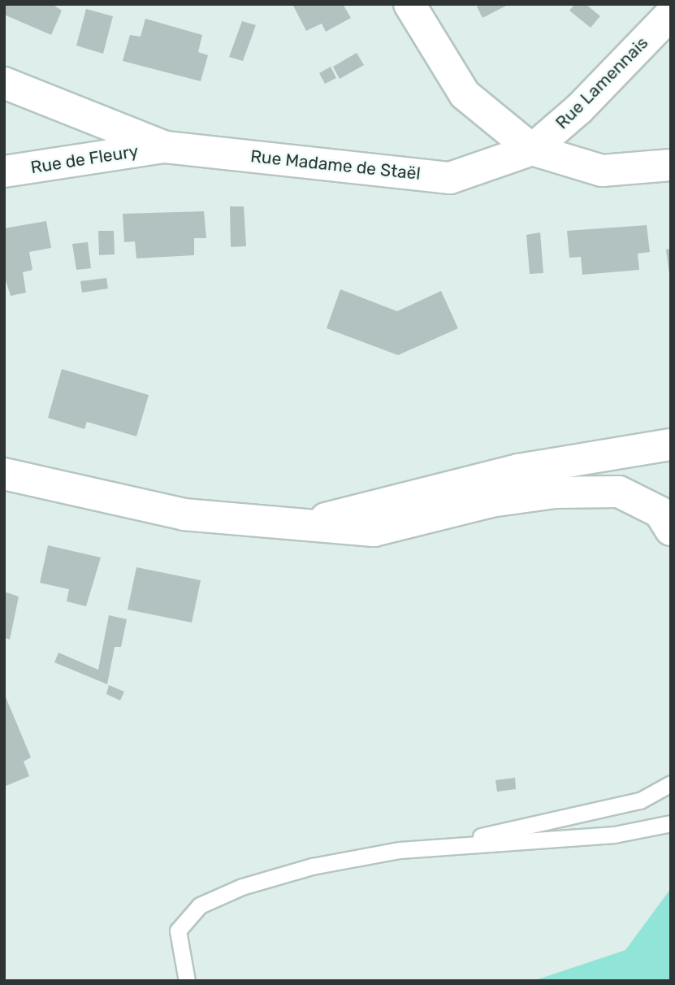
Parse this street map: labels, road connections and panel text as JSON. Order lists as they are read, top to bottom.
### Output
{
  "streets": {
    "street": ["Rue Lamennais", "Rue de Fleury", "Rue Madame de Staël"]
  },
  "crossings": [
    ["Rue Lamennais", "Rue Madame de Staël"],
    ["Rue de Fleury", "Rue Madame de Staël"]
  ]
}
